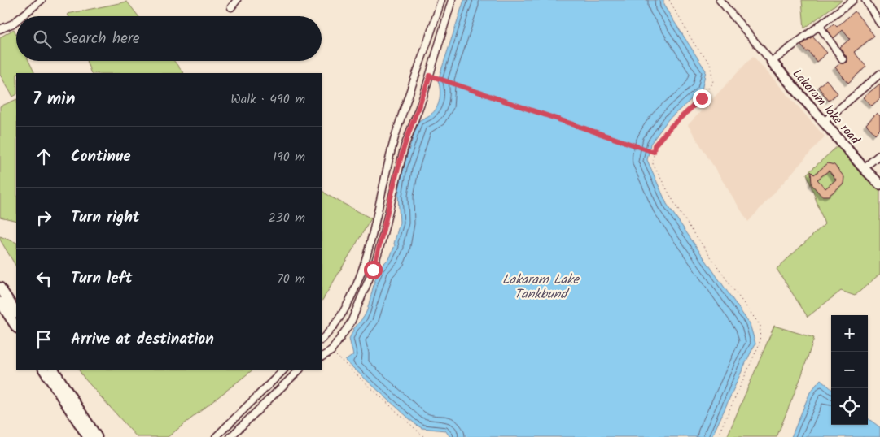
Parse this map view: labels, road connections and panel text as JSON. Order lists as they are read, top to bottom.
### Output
{
  "streets": {
    "street": ["Lakaram lake road"]
  },
  "water": ["Lakaram Lake Tankbund"],
  "page": {
    "search": "Search here",
    "heading": ["7 min", "Walk · 490 m"],
    "list": [
      ["Continue", "190 m"],
      ["Turn right", "230 m"],
      ["Turn left", "70 m"],
      "Arrive at destination"
    ],
    "map_buttons": ["+", "−"]
  }
}
